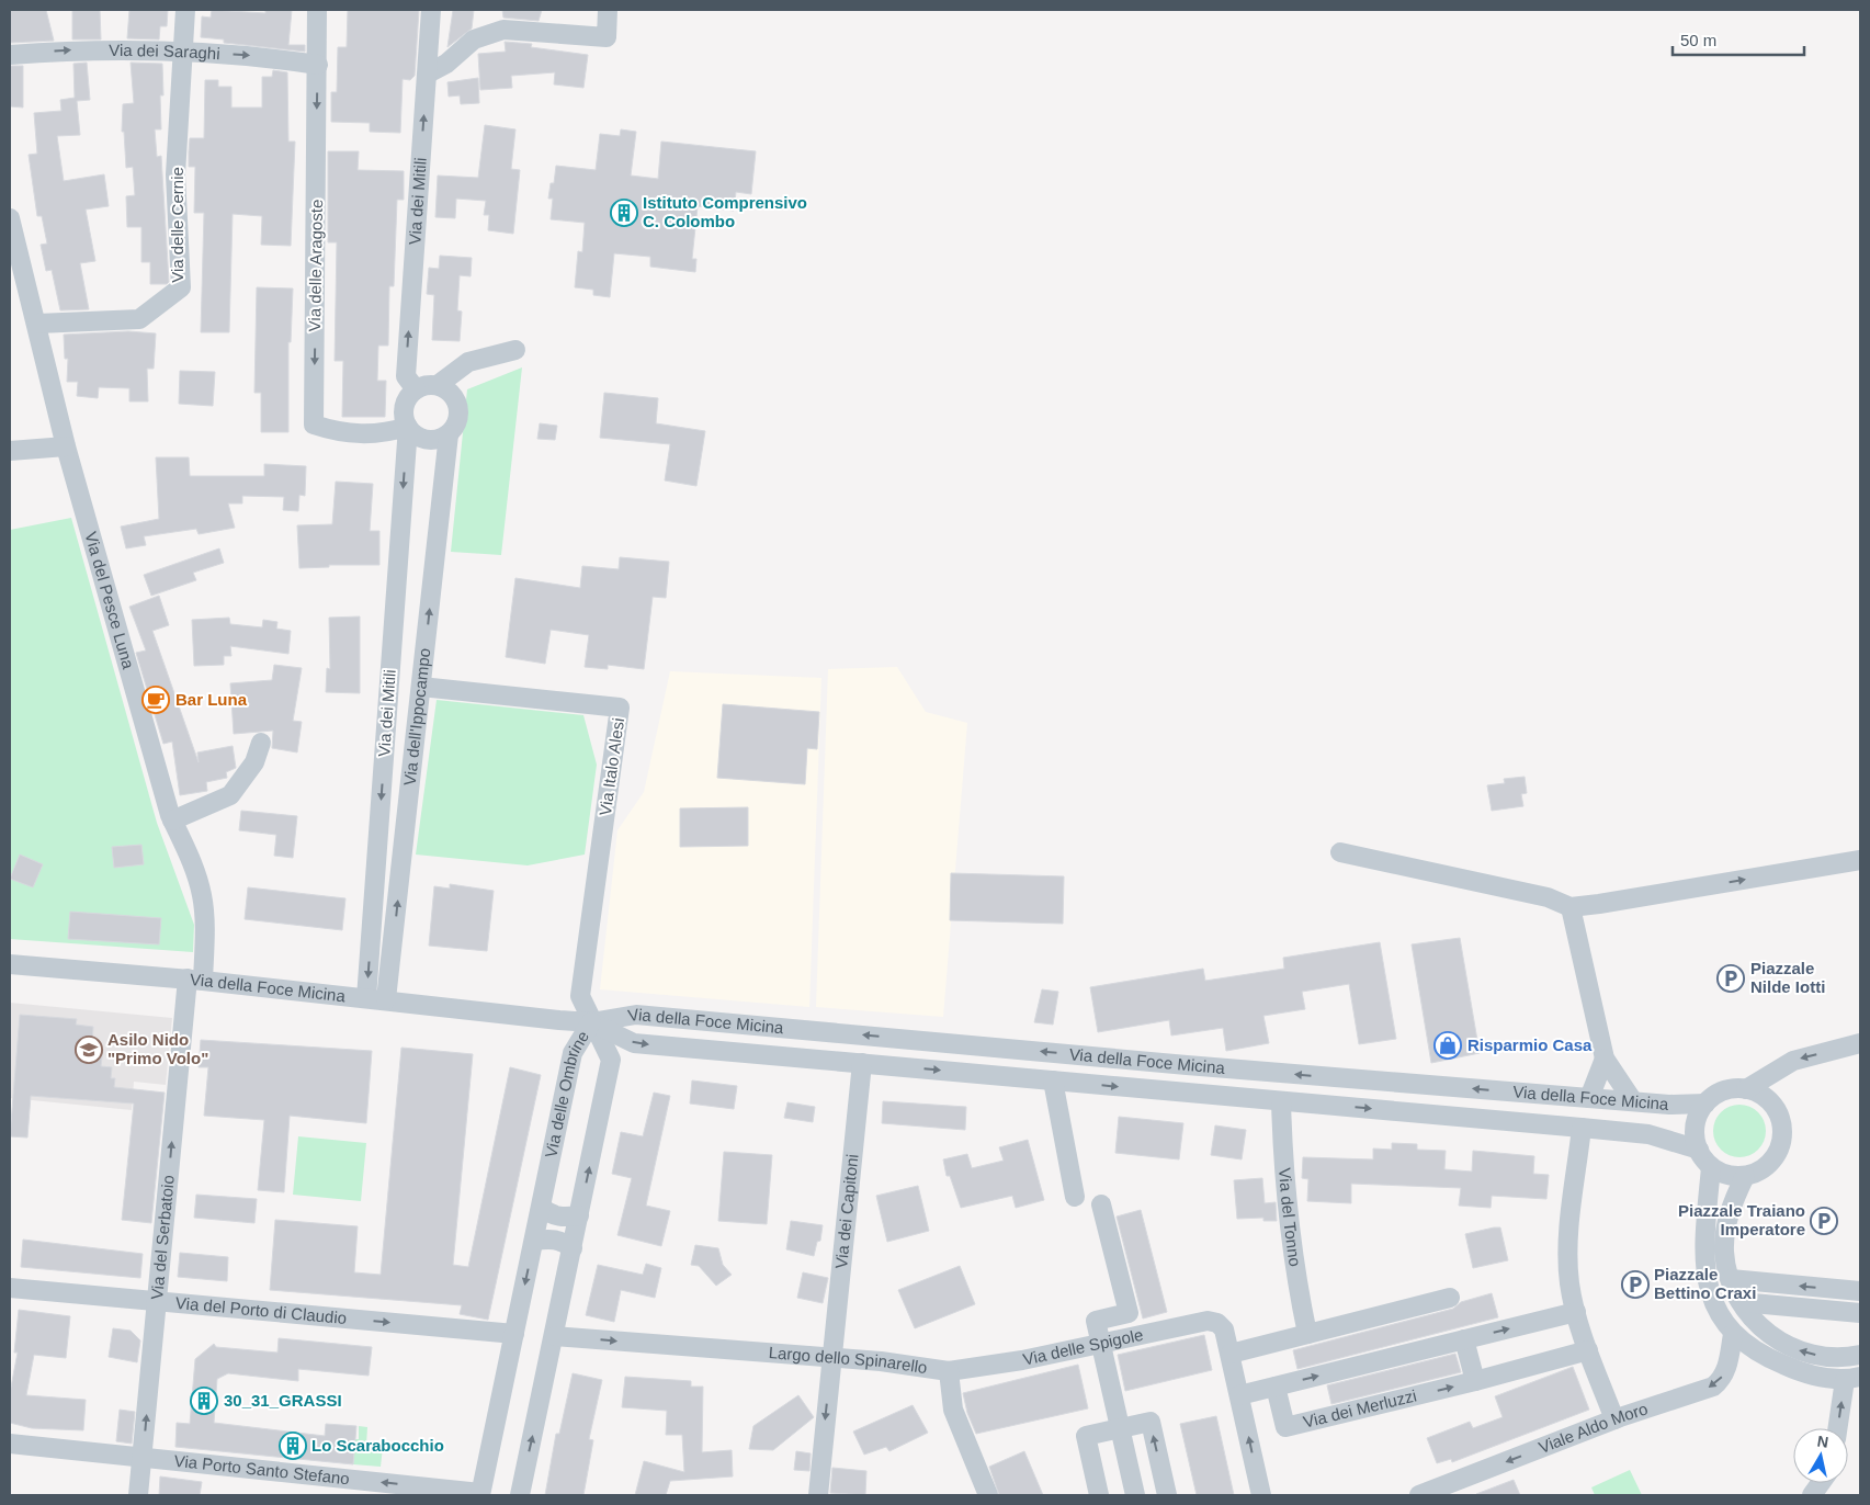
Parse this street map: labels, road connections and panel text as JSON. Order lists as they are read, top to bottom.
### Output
{
  "streets": {
    "street": [
      "Via dei Saraghi",
      "Via dei Mitili",
      "Via delle Cernie",
      "Via delle Aragoste",
      "Via del Pesce Luna",
      "Via dell'Ippocampo",
      "Via Italo Alesi",
      "Via della Foce Micina",
      "Via delle Ombrine",
      "Via dei Capitoni",
      "Via del Tonno",
      "Via del Serbatoio",
      "Via del Porto di Claudio",
      "Via delle Spigole",
      "Largo dello Spinarello",
      "Via dei Merluzzi",
      "Viale Aldo Moro",
      "Via Porto Santo Stefano"
    ]
  },
  "crossings": [
    ["Via dei Saraghi", "Via delle Cernie"],
    ["Via dei Saraghi", "Via delle Aragoste"],
    ["Via dei Mitili", "Via delle Aragoste"],
    ["Via dei Mitili", "Via dell'Ippocampo"],
    ["Via dei Mitili", "Via della Foce Micina"],
    ["Via delle Cernie", "Via del Pesce Luna"],
    ["Via delle Aragoste", "Via dell'Ippocampo"],
    ["Via del Pesce Luna", "Via della Foce Micina"],
    ["Via del Pesce Luna", "Via del Serbatoio"],
    ["Via dell'Ippocampo", "Via Italo Alesi"],
    ["Via dell'Ippocampo", "Via della Foce Micina"],
    ["Via Italo Alesi", "Via della Foce Micina"],
    ["Via Italo Alesi", "Via delle Ombrine"],
    ["Via della Foce Micina", "Via delle Ombrine"],
    ["Via della Foce Micina", "Via dei Capitoni"],
    ["Via della Foce Micina", "Via del Tonno"],
    ["Via della Foce Micina", "Via del Serbatoio"],
    ["Via delle Ombrine", "Via del Porto di Claudio"],
    ["Via delle Ombrine", "Largo dello Spinarello"],
    ["Via delle Ombrine", "Via Porto Santo Stefano"],
    ["Via dei Capitoni", "Largo dello Spinarello"],
    ["Via del Serbatoio", "Via del Porto di Claudio"],
    ["Via del Serbatoio", "Via Porto Santo Stefano"],
    ["Via delle Spigole", "Largo dello Spinarello"]
  ],
  "one_way": [
    "Via dei Saraghi",
    "Via delle Aragoste",
    "Via dell'Ippocampo",
    "Via del Serbatoio",
    "Via del Porto di Claudio",
    "Largo dello Spinarello",
    "Via Porto Santo Stefano"
  ],
  "places": {
    "building": ["Istituto Comprensivo C. Colombo", "30_31_GRASSI", "Lo Scarabocchio"],
    "cafe": ["Bar Luna"],
    "parking": ["Piazzale Nilde Iotti", "Piazzale Traiano Imperatore", "Piazzale Bettino Craxi"],
    "shop": ["Risparmio Casa"],
    "school or university": ["Asilo Nido \"Primo Volo\""]
  },
  "scale_bar": "50 m",
  "north": "top"
}
